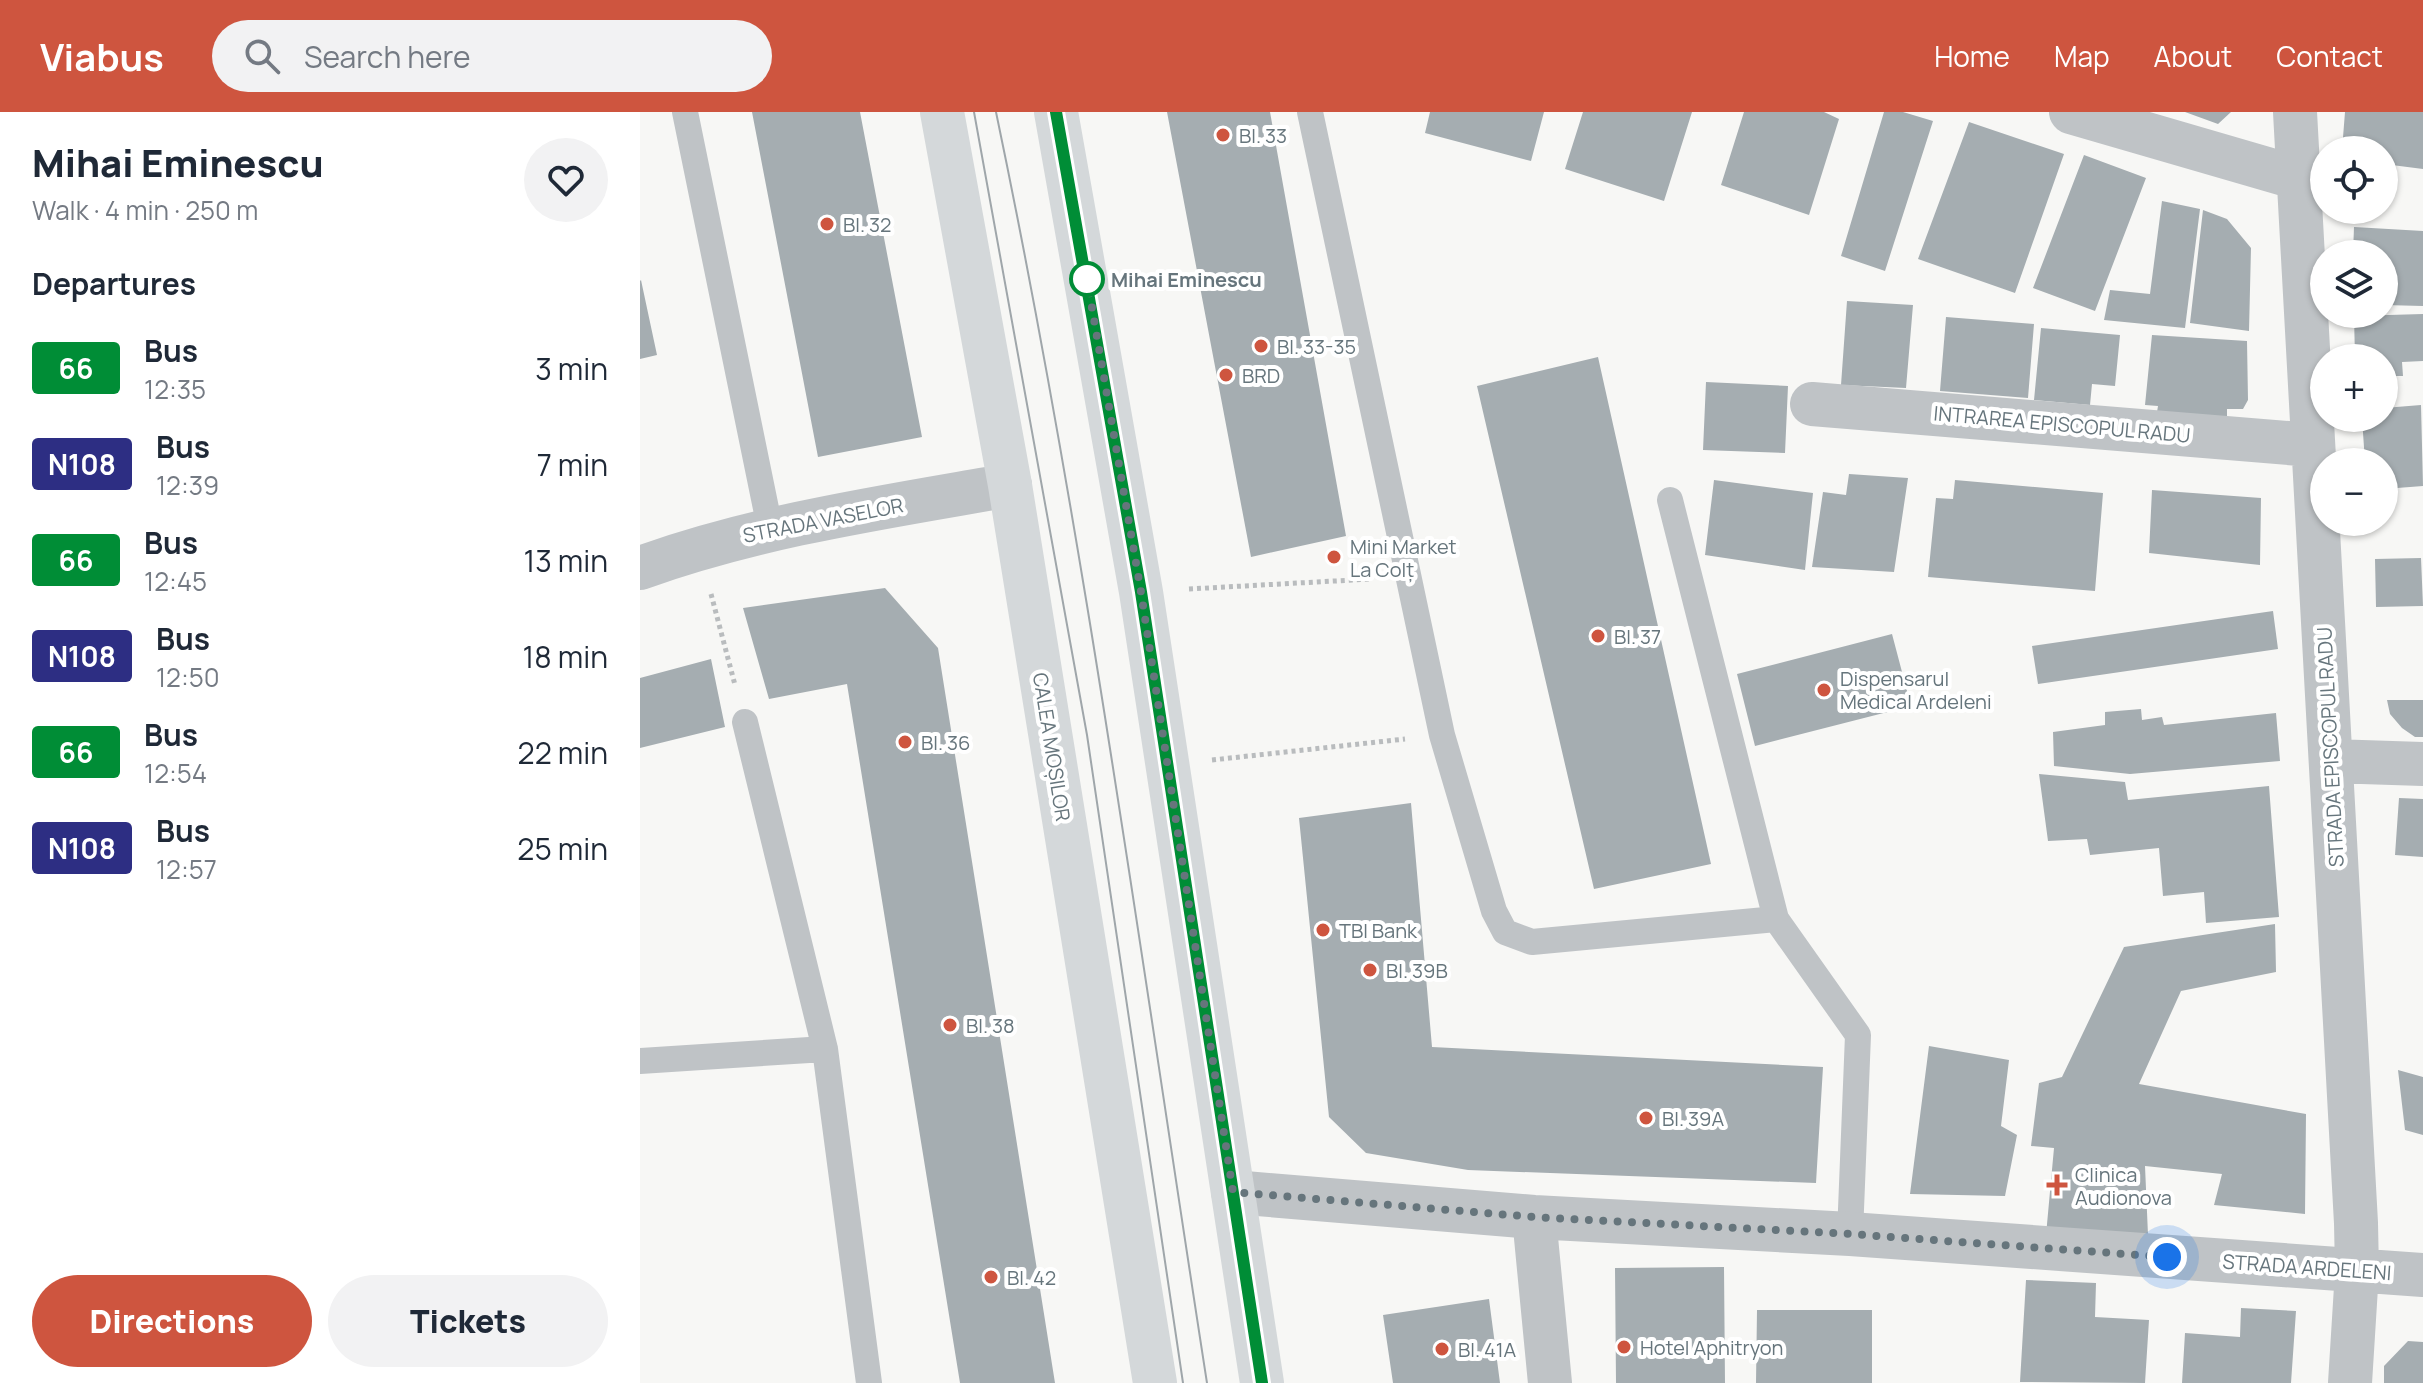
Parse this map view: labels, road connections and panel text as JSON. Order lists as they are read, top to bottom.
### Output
{
  "streets": {
    "main road": ["CALEA MOȘILOR"],
    "street": [
      "INTRAREA EPISCOPUL RADU",
      "STRADA VASELOR",
      "STRADA EPISCOPUL RADU",
      "STRADA ARDELENI"
    ]
  },
  "crossings": [
    ["INTRAREA EPISCOPUL RADU", "STRADA EPISCOPUL RADU"],
    ["STRADA VASELOR", "CALEA MOȘILOR"],
    ["STRADA EPISCOPUL RADU", "STRADA ARDELENI"]
  ],
  "places": {
    "other": [
      "Bl. 33",
      "Bl. 32",
      "Mihai Eminescu",
      "Bl. 33-35",
      "BRD",
      "Mini Market La Colț",
      "Bl. 37",
      "Dispensarul Medical Ardeleni",
      "Bl. 36",
      "TBI Bank",
      "Bl. 39B",
      "Bl. 38",
      "Bl. 39A",
      "Bl. 42",
      "Hotel Aphitryon",
      "Bl. 41A"
    ],
    "health": ["Clinica Audionova"]
  },
  "lines": ["bus line 66"],
  "page": {
    "header": "Viabus",
    "search": "Search here",
    "nav": [
      "Home",
      "Map",
      "About",
      "Contact"
    ],
    "heading": [
      ["Mihai Eminescu", "Walk · 4 min · 250 m"],
      "Departures"
    ],
    "map_buttons": ["+", "−"],
    "list": [
      {
        "mark": "66",
        "name": "Bus",
        "note": "12:35",
        "value": "3 min"
      },
      {
        "mark": "N108",
        "name": "Bus",
        "note": "12:39",
        "value": "7 min"
      },
      {
        "mark": "66",
        "name": "Bus",
        "note": "12:45",
        "value": "13 min"
      },
      {
        "mark": "N108",
        "name": "Bus",
        "note": "12:50",
        "value": "18 min"
      },
      {
        "mark": "66",
        "name": "Bus",
        "note": "12:54",
        "value": "22 min"
      },
      {
        "mark": "N108",
        "name": "Bus",
        "note": "12:57",
        "value": "25 min"
      }
    ],
    "buttons": ["Directions", "Tickets"]
  }
}
